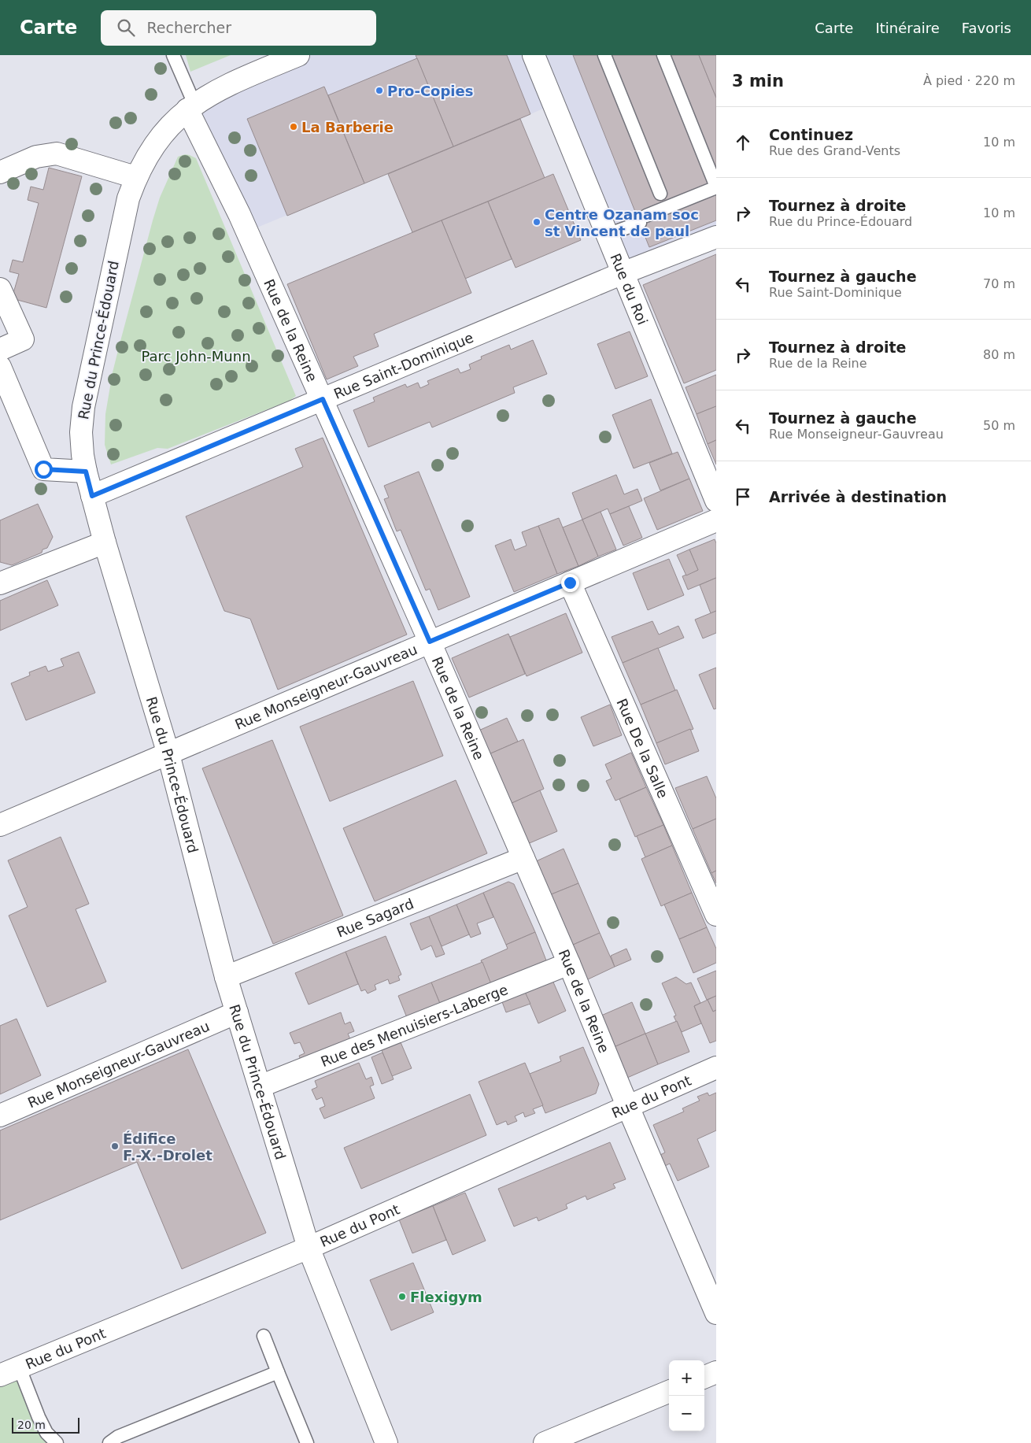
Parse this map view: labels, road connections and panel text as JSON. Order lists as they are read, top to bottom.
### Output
{
  "streets": {
    "street": [
      "Rue du Roi",
      "Rue de la Reine",
      "Rue du Prince-Édouard",
      "Rue Saint-Dominique",
      "Rue Monseigneur-Gauvreau",
      "Rue De la Salle",
      "Rue Sagard",
      "Rue des Menuisiers-Laberge",
      "Rue du Pont"
    ]
  },
  "crossings": [
    ["Rue du Roi", "Rue Saint-Dominique"],
    ["Rue de la Reine", "Rue du Prince-Édouard"],
    ["Rue de la Reine", "Rue Saint-Dominique"],
    ["Rue de la Reine", "Rue Monseigneur-Gauvreau"],
    ["Rue de la Reine", "Rue Sagard"],
    ["Rue de la Reine", "Rue des Menuisiers-Laberge"],
    ["Rue de la Reine", "Rue du Pont"],
    ["Rue du Prince-Édouard", "Rue Saint-Dominique"],
    ["Rue du Prince-Édouard", "Rue Monseigneur-Gauvreau"],
    ["Rue du Prince-Édouard", "Rue Sagard"],
    ["Rue du Prince-Édouard", "Rue des Menuisiers-Laberge"],
    ["Rue du Prince-Édouard", "Rue du Pont"],
    ["Rue Monseigneur-Gauvreau", "Rue De la Salle"]
  ],
  "parks": ["Parc John-Munn"],
  "places": [
    "Pro-Copies",
    "La Barberie",
    "Centre Ozanam soc st Vincent de paul",
    "Édifice F.-X.-Drolet",
    "Flexigym"
  ],
  "scale_bar": "20 m",
  "page": {
    "header": "Carte",
    "search": "Rechercher",
    "nav": ["Carte", "Itinéraire", "Favoris"],
    "heading": ["3 min", "À pied · 220 m"],
    "list": [
      ["Continuez", "Rue des Grand-Vents", "10 m"],
      ["Tournez à droite", "Rue du Prince-Édouard", "10 m"],
      ["Tournez à gauche", "Rue Saint-Dominique", "70 m"],
      ["Tournez à droite", "Rue de la Reine", "80 m"],
      ["Tournez à gauche", "Rue Monseigneur-Gauvreau", "50 m"],
      "Arrivée à destination"
    ],
    "map_buttons": ["+", "−"],
    "scale": "20 m"
  }
}
